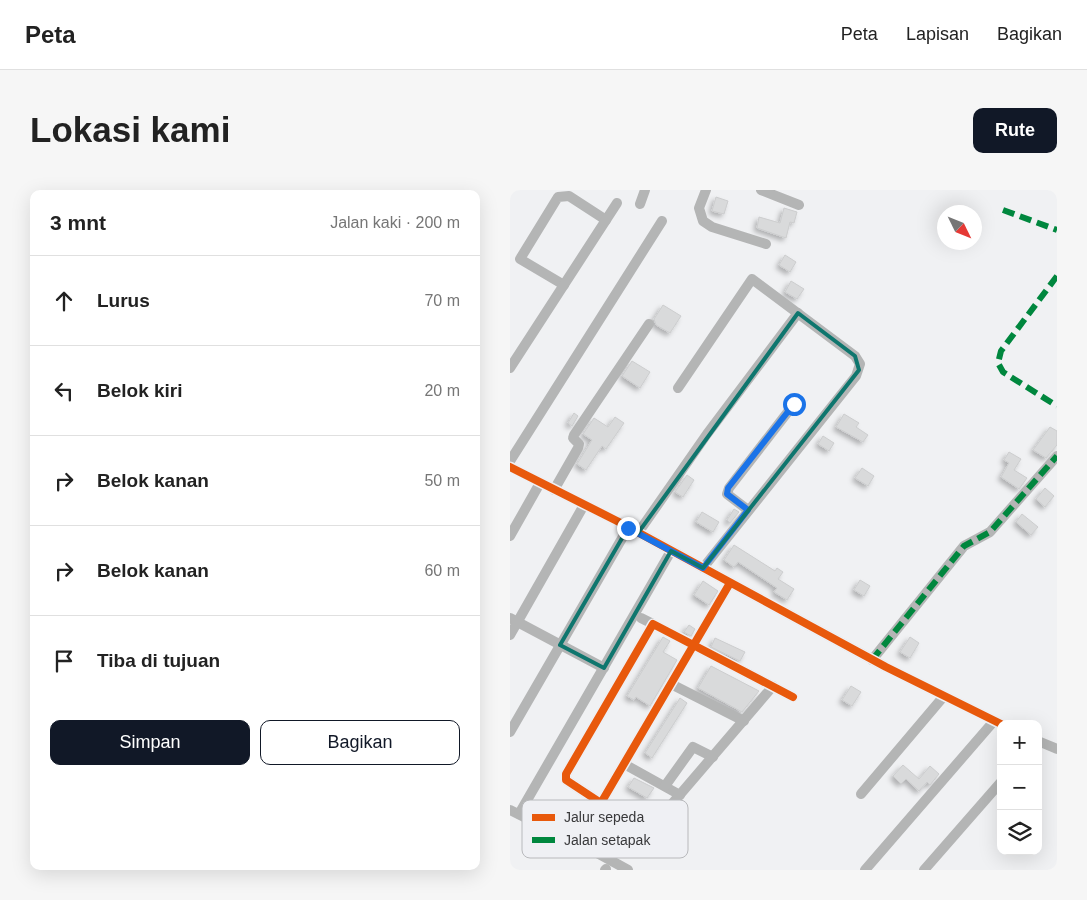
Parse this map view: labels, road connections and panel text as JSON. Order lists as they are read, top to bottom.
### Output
{
  "legend": ["Jalur sepeda", "Jalan setapak"],
  "north": "bottom right",
  "page": {
    "header": "Peta",
    "nav": ["Peta", "Lapisan", "Bagikan"],
    "buttons": [
      "Rute",
      ["Simpan", "Bagikan"]
    ],
    "title": "Lokasi kami",
    "heading": ["3 mnt", "Jalan kaki · 200 m"],
    "list": [
      ["Lurus", "70 m"],
      ["Belok kiri", "20 m"],
      ["Belok kanan", "50 m"],
      ["Belok kanan", "60 m"],
      "Tiba di tujuan"
    ],
    "map_buttons": ["+", "−"]
  }
}
